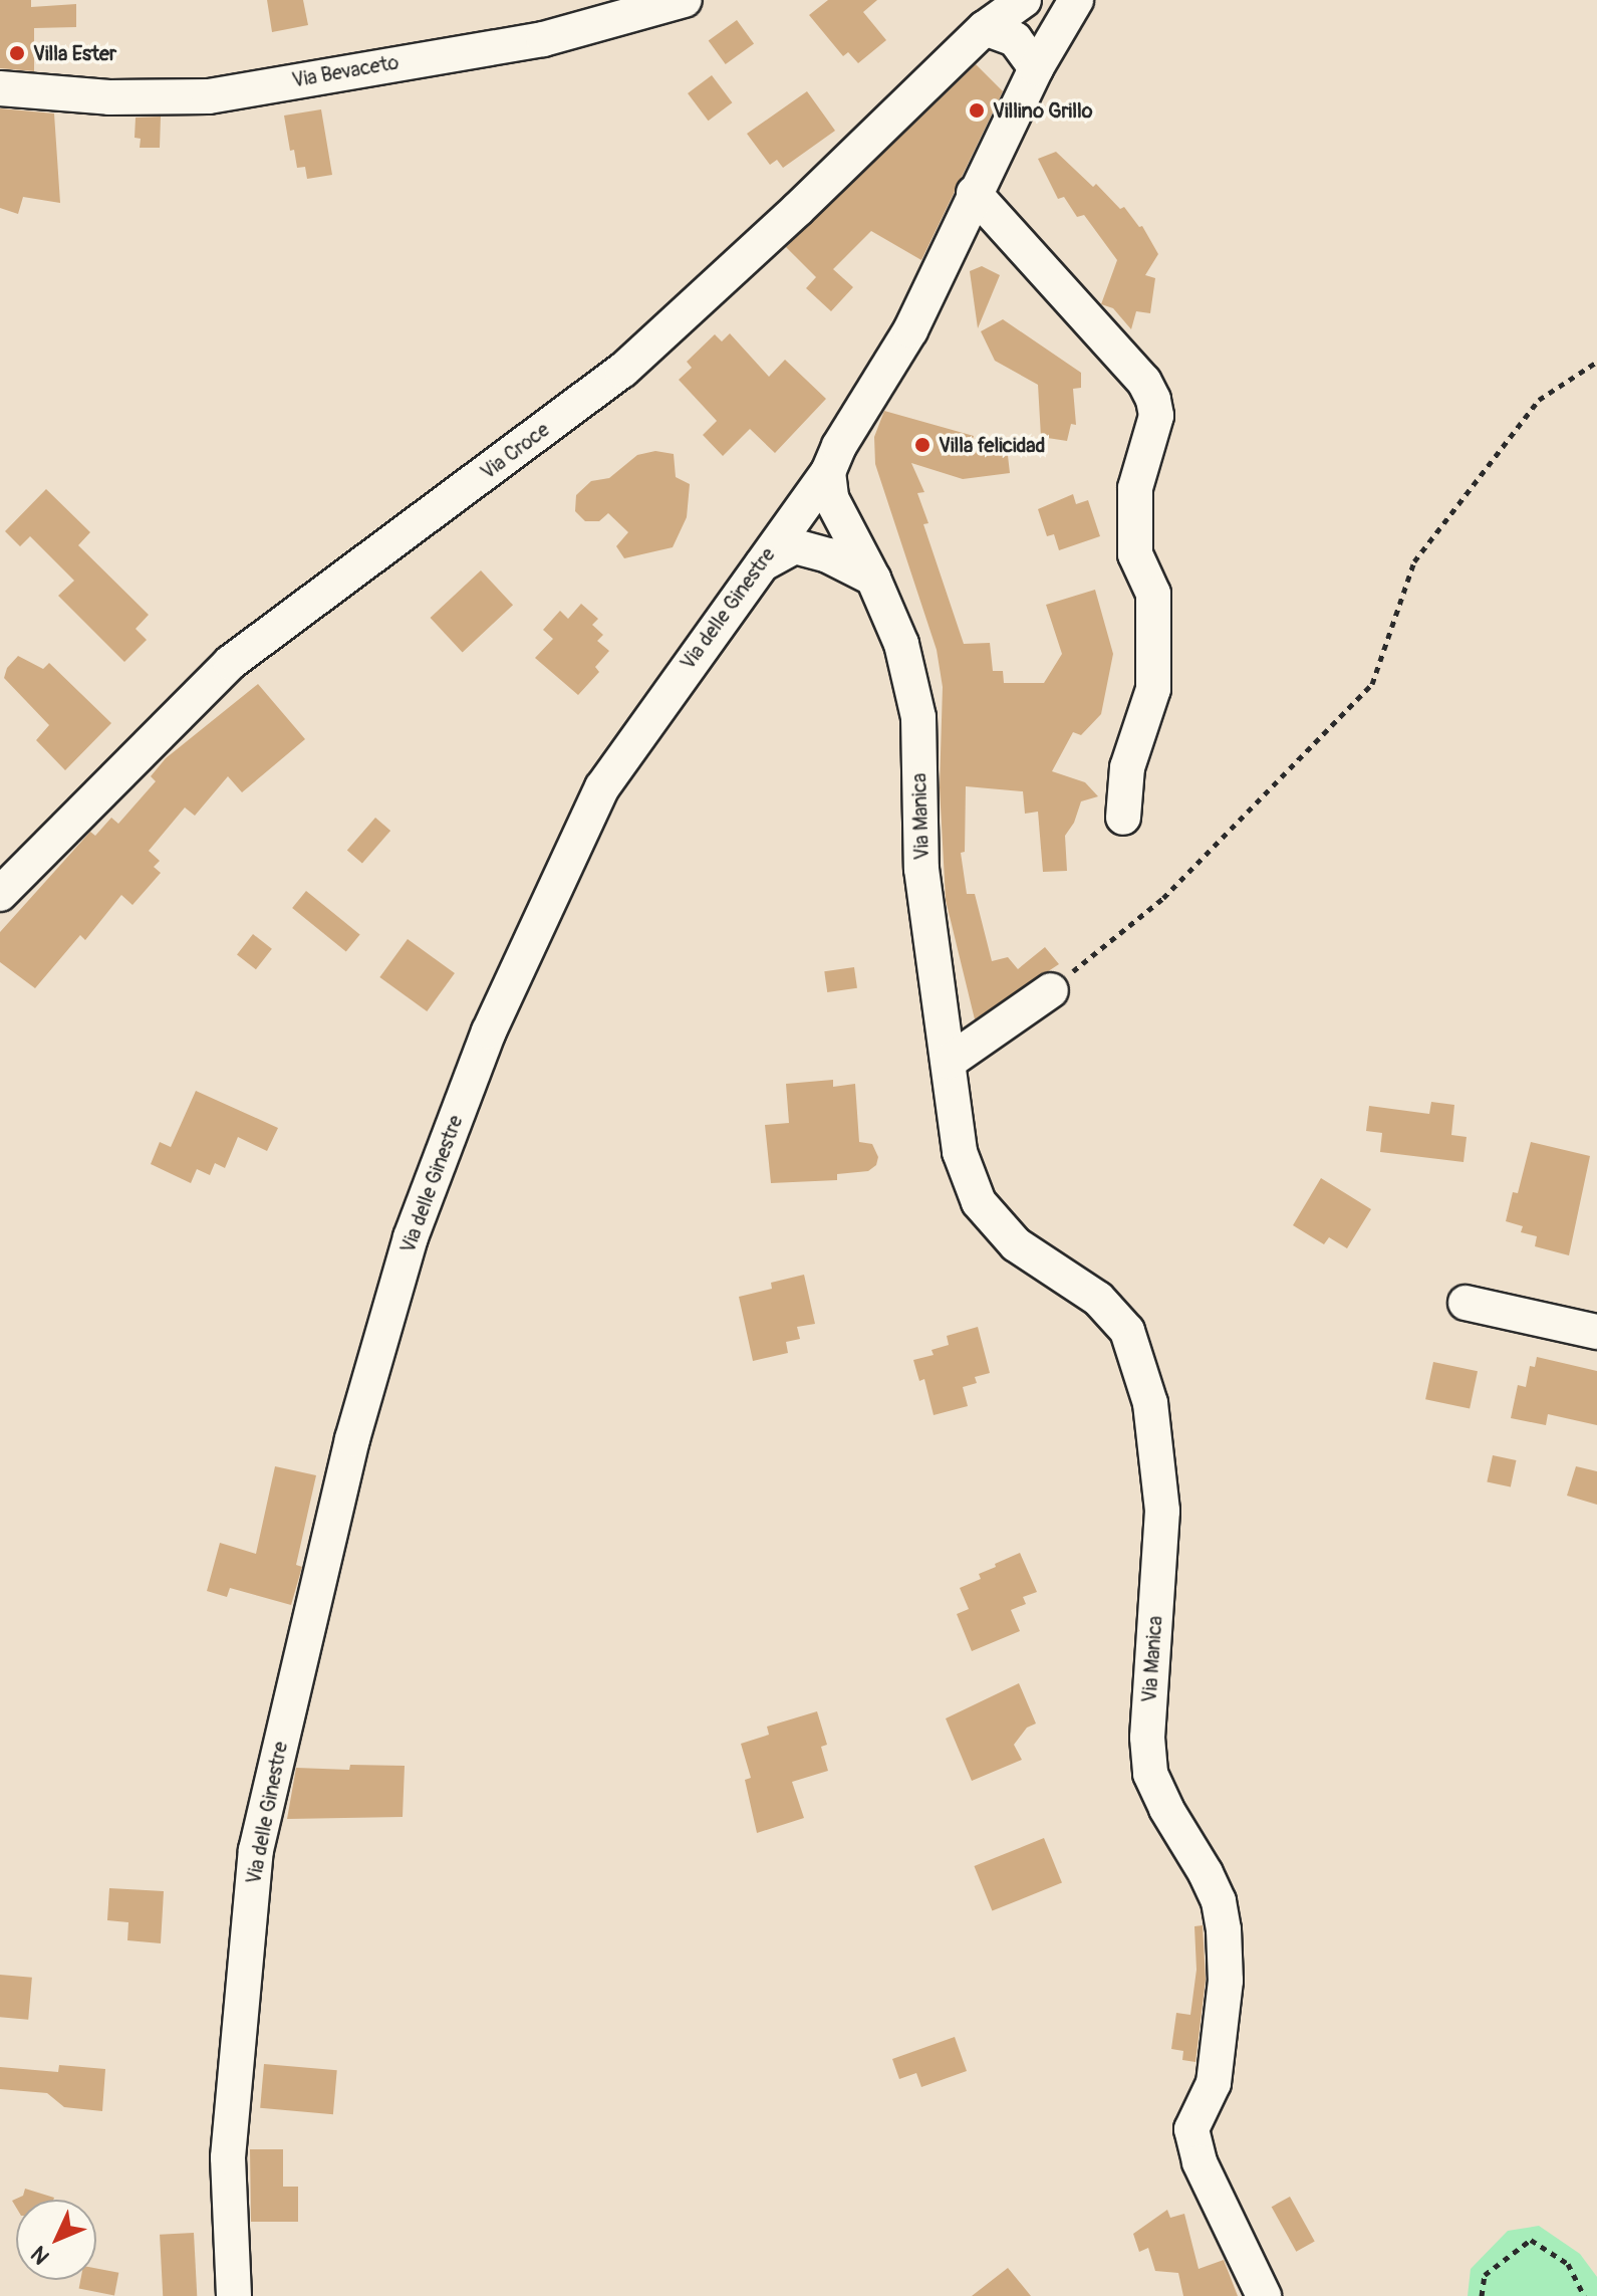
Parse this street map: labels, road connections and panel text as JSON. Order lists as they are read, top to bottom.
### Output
{
  "streets": {
    "street": [
      "Via Bevaceto",
      "Via Croce",
      "Via delle Ginestre",
      "Via Manica"
    ]
  },
  "crossings": [
    ["Via delle Ginestre", "Via Manica"]
  ],
  "places": ["Villa Ester", "Villino Grillo", "Villa felicidad"],
  "north": "bottom left"
}
